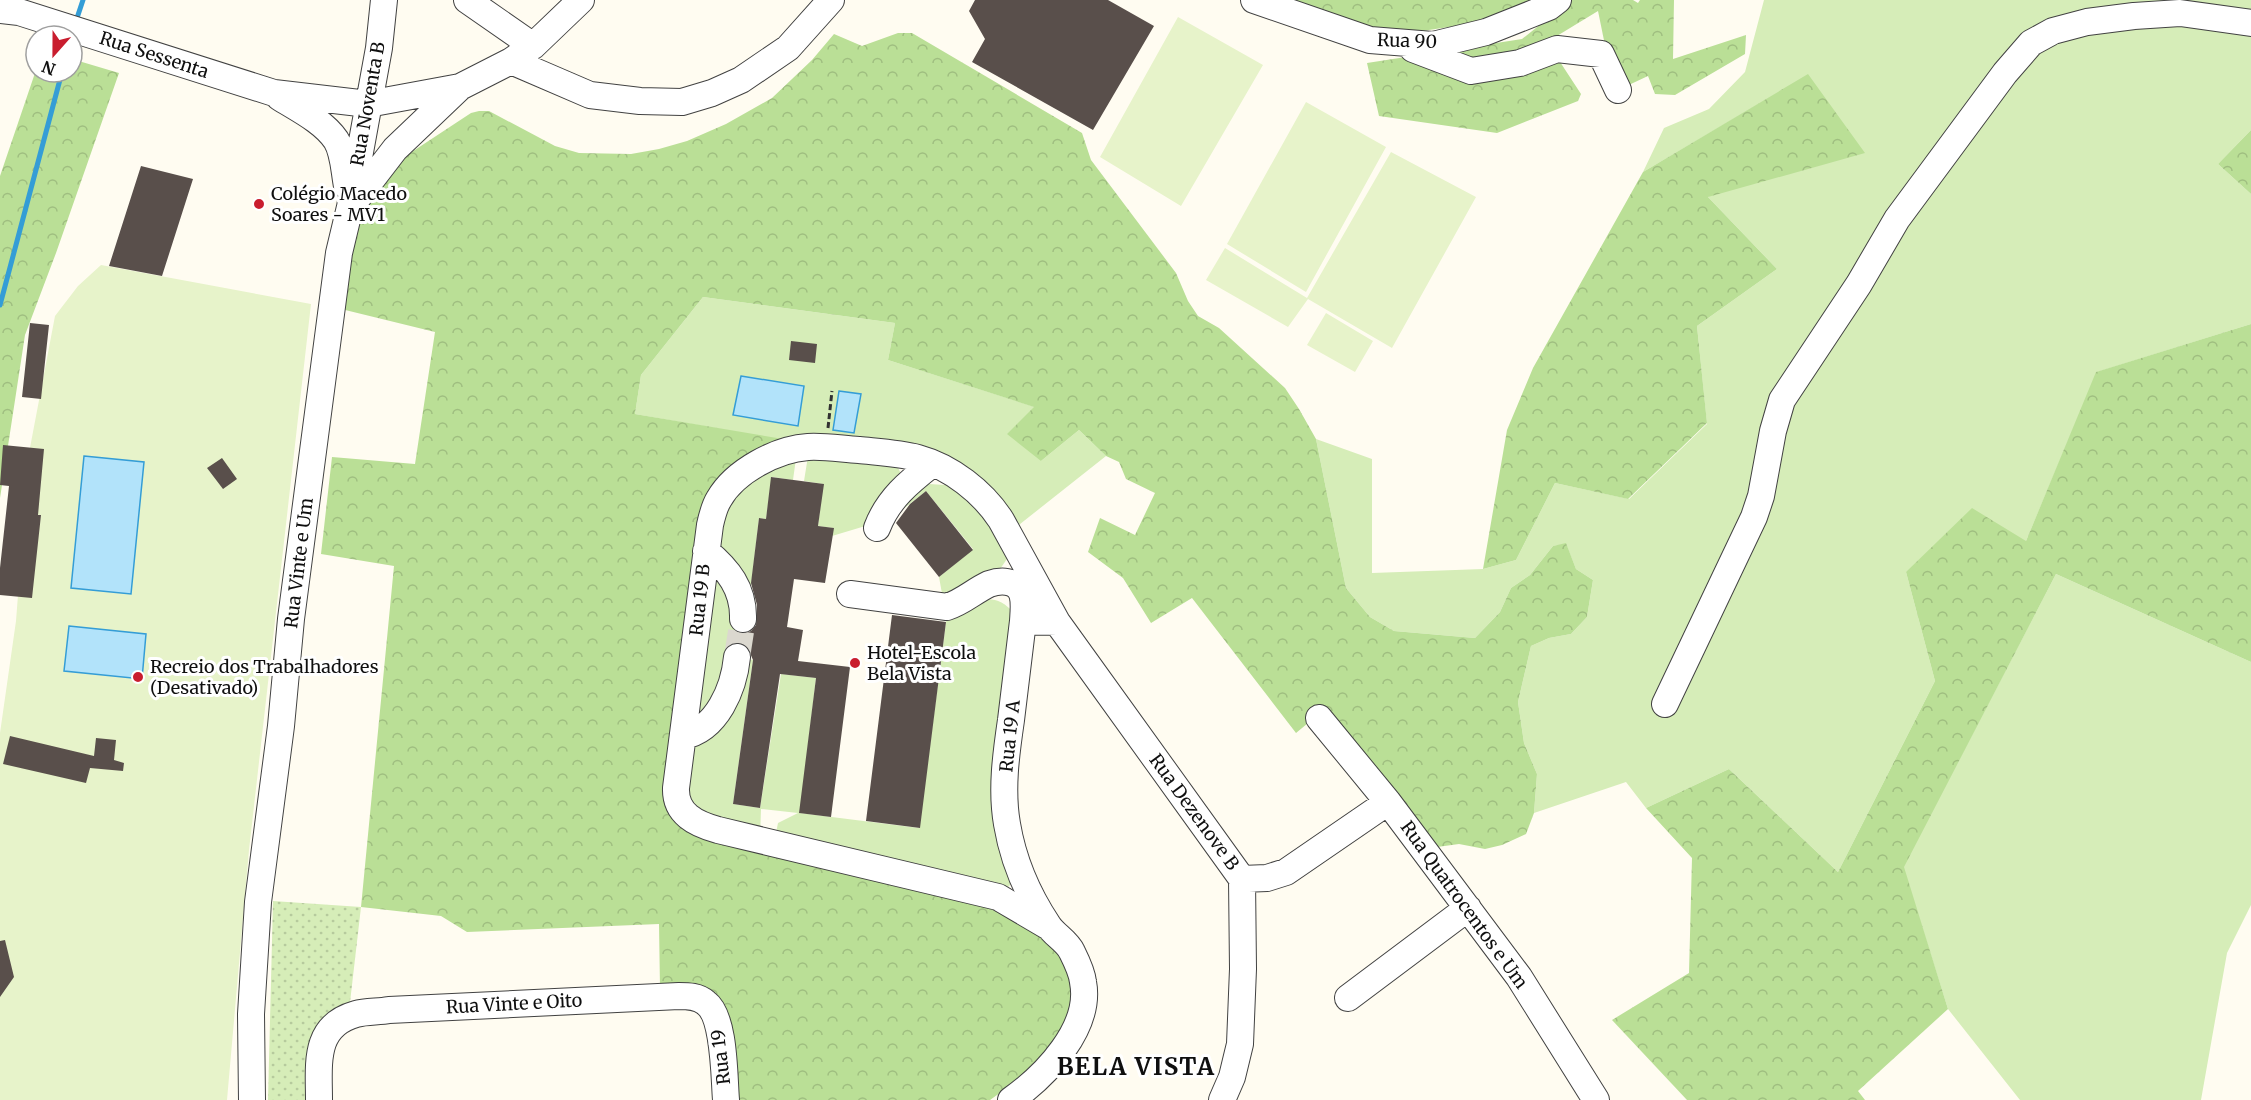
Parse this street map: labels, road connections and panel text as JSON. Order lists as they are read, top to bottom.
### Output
{
  "streets": {
    "street": [
      "Rua 90",
      "Rua Sessenta",
      "Rua Noventa B",
      "Rua Vinte e Um",
      "Rua 19 B",
      "Rua 19 A",
      "Rua Dezenove B",
      "Rua Quatrocentos e Um",
      "Rua Vinte e Oito",
      "Rua 19"
    ]
  },
  "crossings": [
    ["Rua Noventa B", "Rua Vinte e Um"],
    ["Rua 19 B", "Rua 19 A"],
    ["Rua 19 B", "Rua Dezenove B"],
    ["Rua Vinte e Oito", "Rua 19"]
  ],
  "districts": ["BELA VISTA"],
  "places": ["Colégio Macedo Soares - MV1", "Hotel-Escola Bela Vista", "Recreio dos Trabalhadores (Desativado)"],
  "north": "bottom"
}
